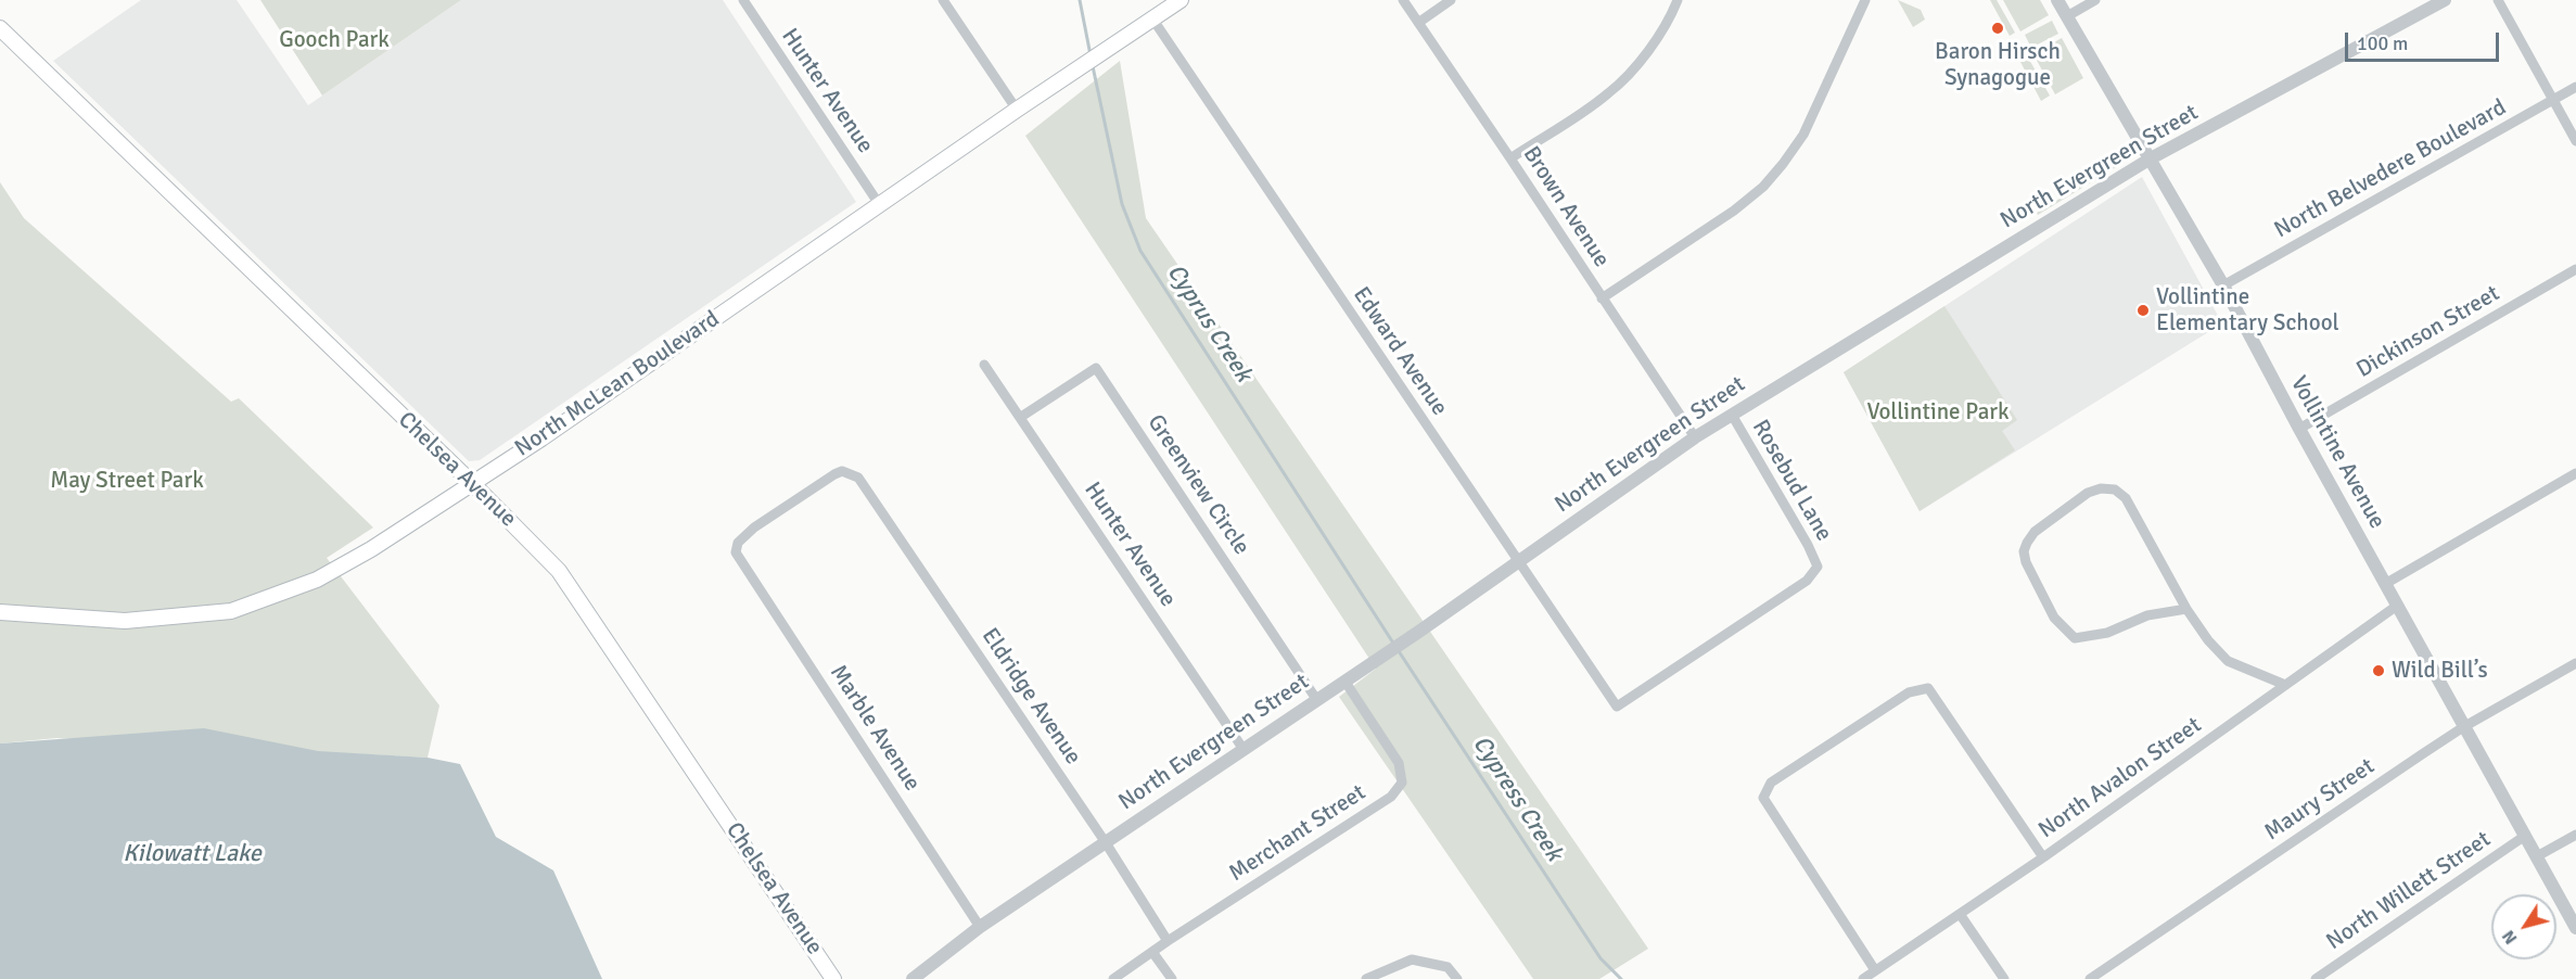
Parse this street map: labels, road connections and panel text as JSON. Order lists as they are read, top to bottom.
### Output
{
  "streets": {
    "main road": ["North McLean Boulevard", "Chelsea Avenue"],
    "street": [
      "Hunter Avenue",
      "North Evergreen Street",
      "North Belvedere Boulevard",
      "Brown Avenue",
      "Dickinson Street",
      "Edward Avenue",
      "Vollintine Avenue",
      "Rosebud Lane",
      "Greenview Circle",
      "Eldridge Avenue",
      "Marble Avenue",
      "North Avalon Street",
      "Maury Street",
      "Merchant Street",
      "North Willett Street"
    ]
  },
  "crossings": [
    ["Hunter Avenue", "North Evergreen Street"],
    ["Hunter Avenue", "North McLean Boulevard"],
    ["Hunter Avenue", "Greenview Circle"],
    ["North Evergreen Street", "Brown Avenue"],
    ["North Evergreen Street", "Edward Avenue"],
    ["North Evergreen Street", "Vollintine Avenue"],
    ["North Evergreen Street", "Rosebud Lane"],
    ["North Evergreen Street", "Greenview Circle"],
    ["North Evergreen Street", "Eldridge Avenue"],
    ["North Evergreen Street", "Marble Avenue"],
    ["North Evergreen Street", "Merchant Street"],
    ["North Belvedere Boulevard", "Vollintine Avenue"],
    ["Dickinson Street", "Vollintine Avenue"],
    ["Edward Avenue", "North McLean Boulevard"],
    ["Edward Avenue", "Rosebud Lane"],
    ["North McLean Boulevard", "Chelsea Avenue"],
    ["Vollintine Avenue", "North Avalon Street"],
    ["Vollintine Avenue", "Maury Street"],
    ["Vollintine Avenue", "North Willett Street"],
    ["Eldridge Avenue", "Marble Avenue"],
    ["Eldridge Avenue", "Merchant Street"]
  ],
  "water": ["Cyprus Creek", "Cypress Creek", "Kilowatt Lake"],
  "parks": ["Gooch Park", "Vollintine Park", "May Street Park"],
  "places": ["Baron Hirsch Synagogue", "Vollintine Elementary School", "Wild Bill’s"],
  "scale_bar": "100 m",
  "north": "bottom left"
}
